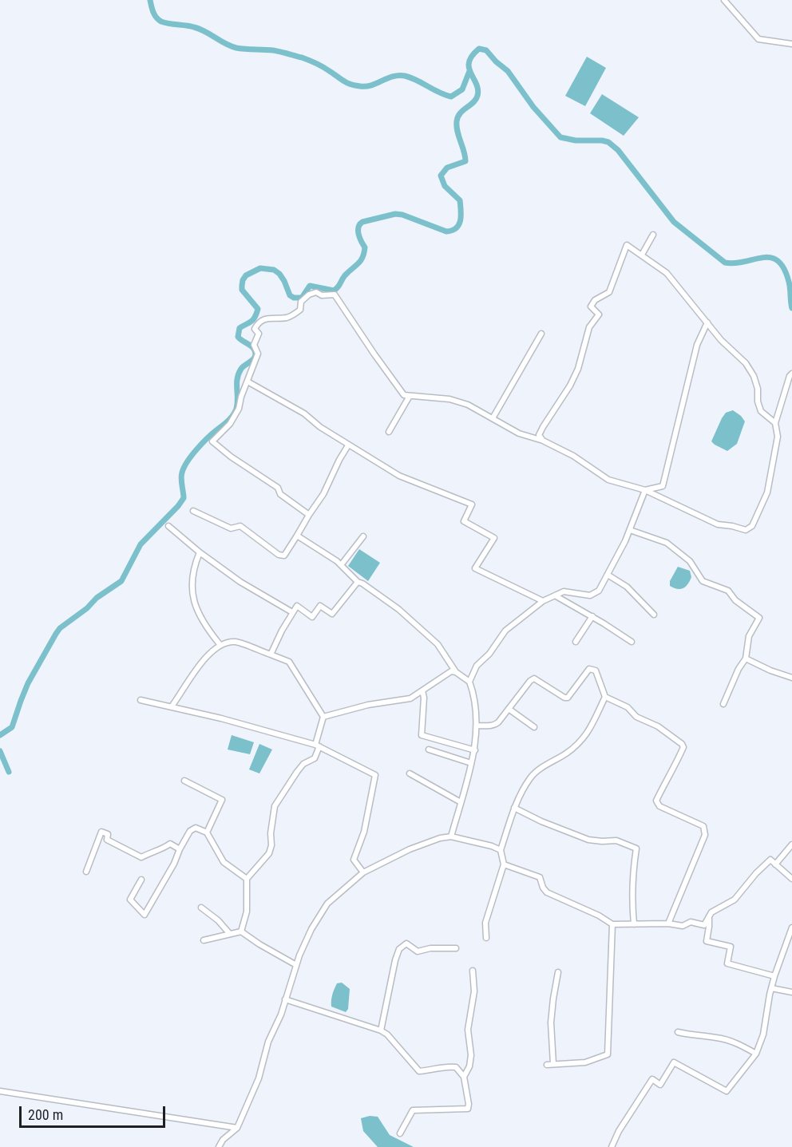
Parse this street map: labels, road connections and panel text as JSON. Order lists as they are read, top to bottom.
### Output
{
  "scale_bar": "200 m"
}
